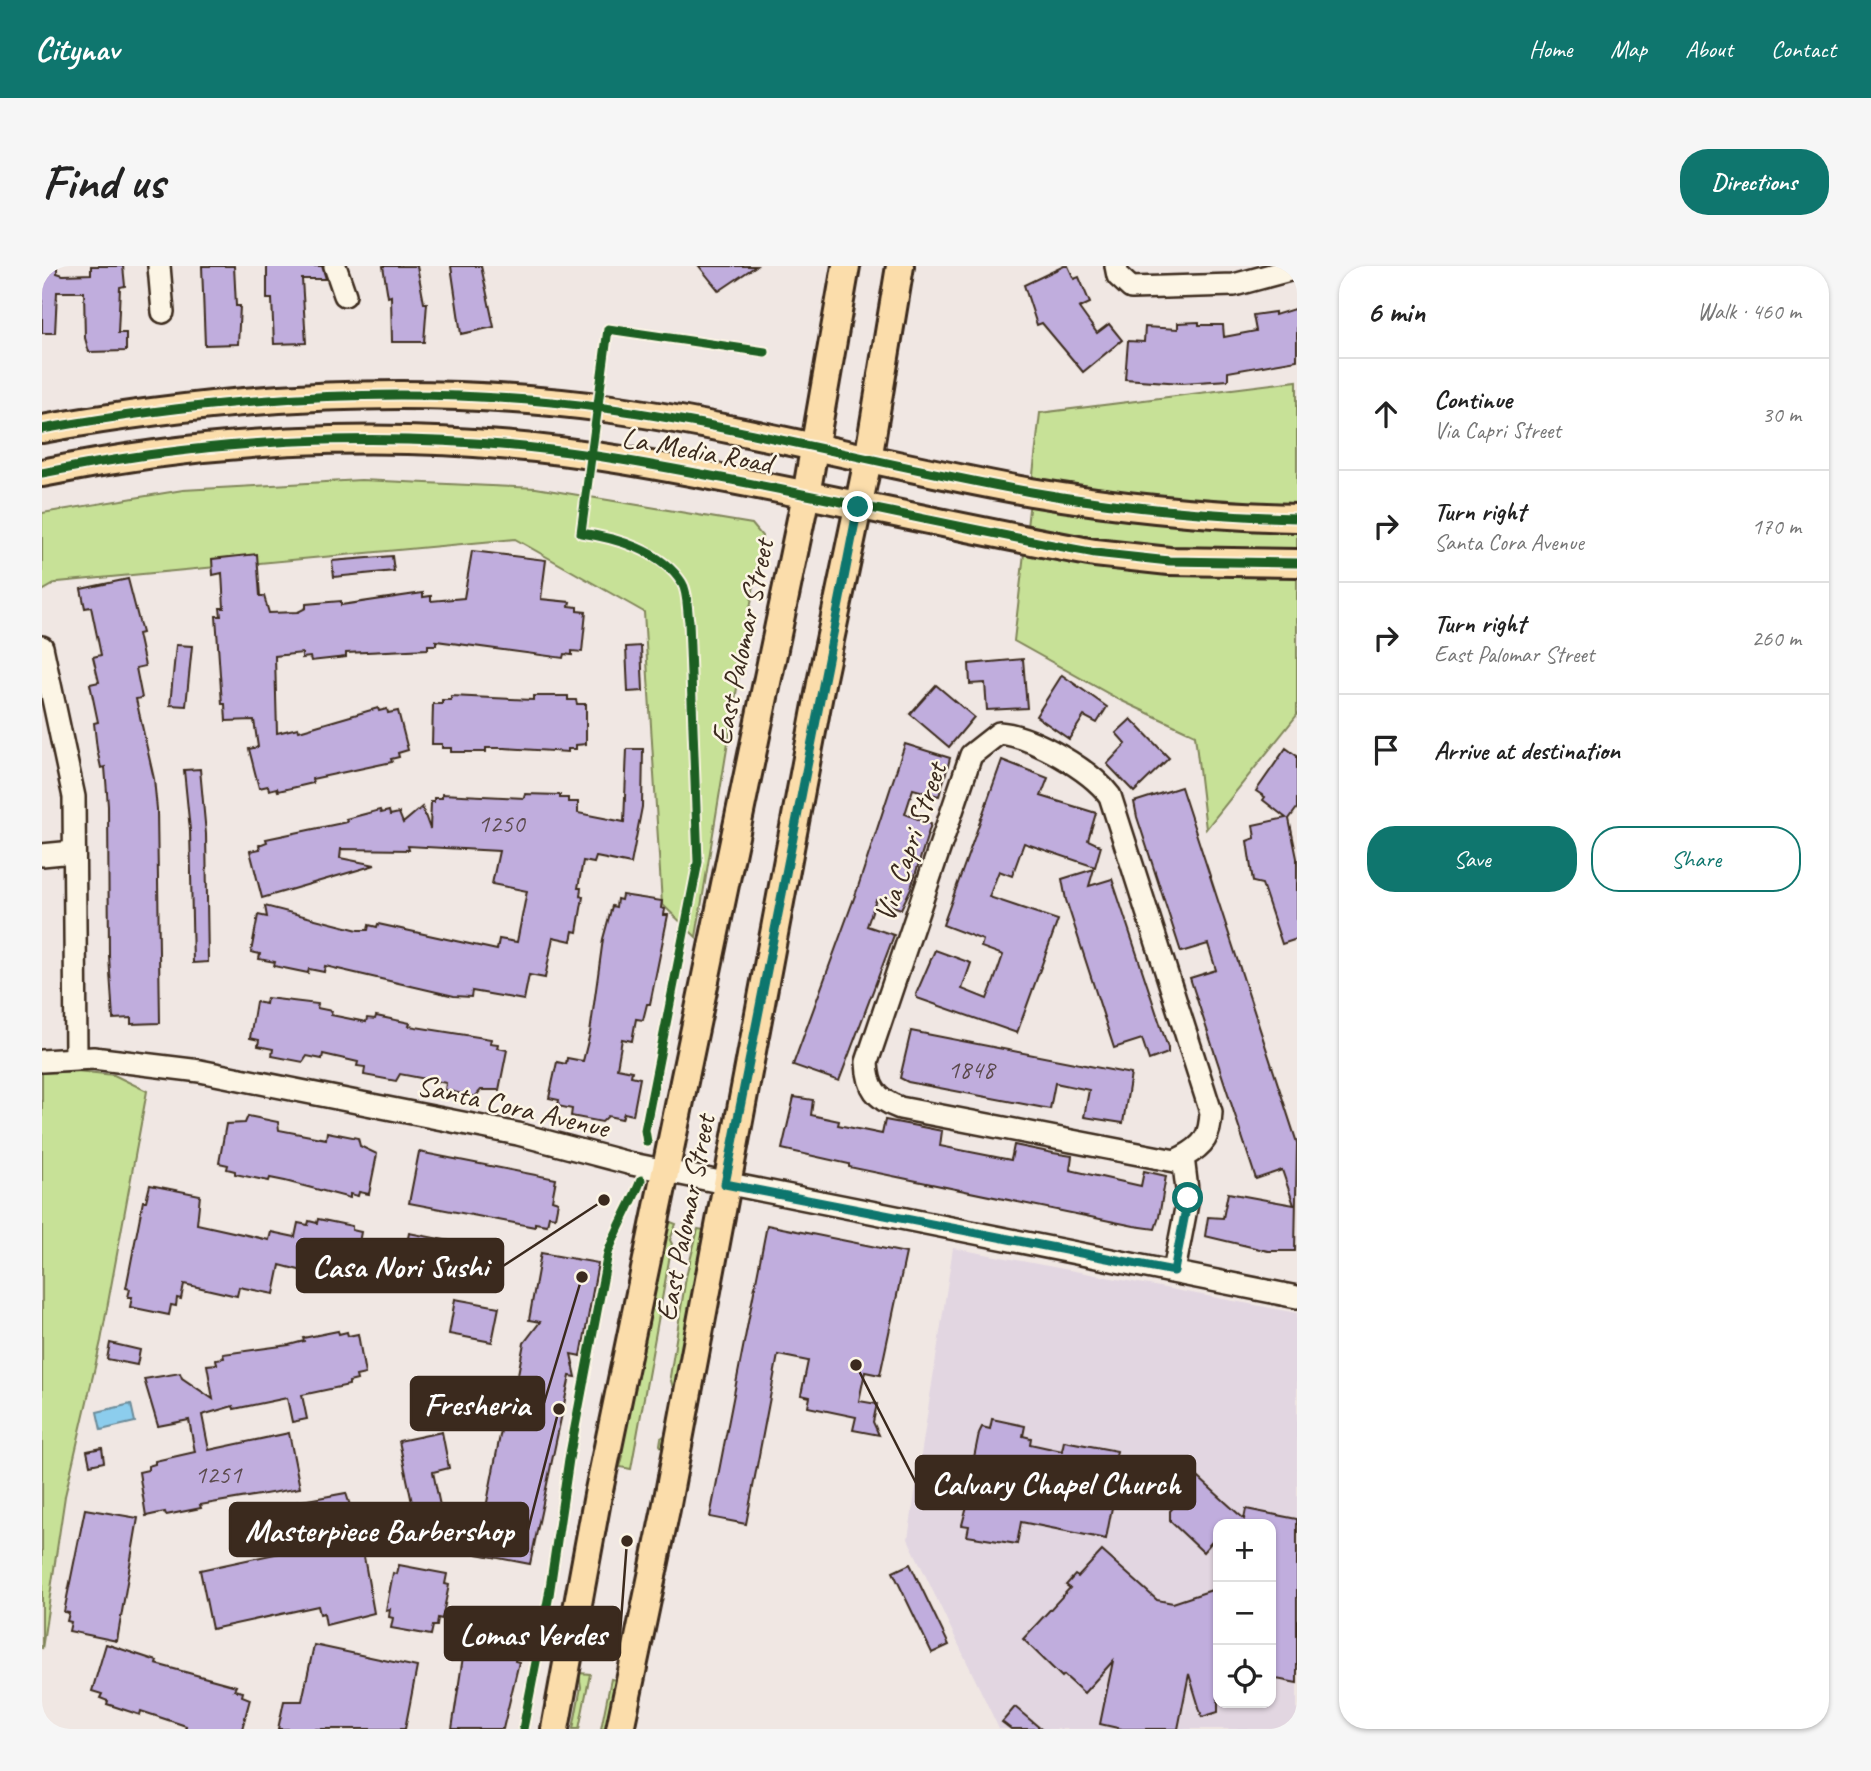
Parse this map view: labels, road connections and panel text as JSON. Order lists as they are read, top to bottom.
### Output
{
  "streets": {
    "main road": ["La Media Road", "East Palomar Street"],
    "street": ["Via Capri Street", "Santa Cora Avenue"]
  },
  "crossings": [
    ["La Media Road", "East Palomar Street"],
    ["East Palomar Street", "Santa Cora Avenue"]
  ],
  "places": [
    "Casa Nori Sushi",
    "Fresheria",
    "Calvary Chapel Church",
    "Masterpiece Barbershop",
    "Lomas Verdes"
  ],
  "house_numbers": ["1250", "1848", "1251"],
  "page": {
    "header": "Citynav",
    "nav": [
      "Home",
      "Map",
      "About",
      "Contact"
    ],
    "buttons": [
      "Directions",
      ["Save", "Share"]
    ],
    "title": "Find us",
    "heading": ["6 min", "Walk · 460 m"],
    "list": [
      ["Continue", "Via Capri Street", "30 m"],
      ["Turn right", "Santa Cora Avenue", "170 m"],
      ["Turn right", "East Palomar Street", "260 m"],
      "Arrive at destination"
    ],
    "map_buttons": ["+", "−"]
  }
}
